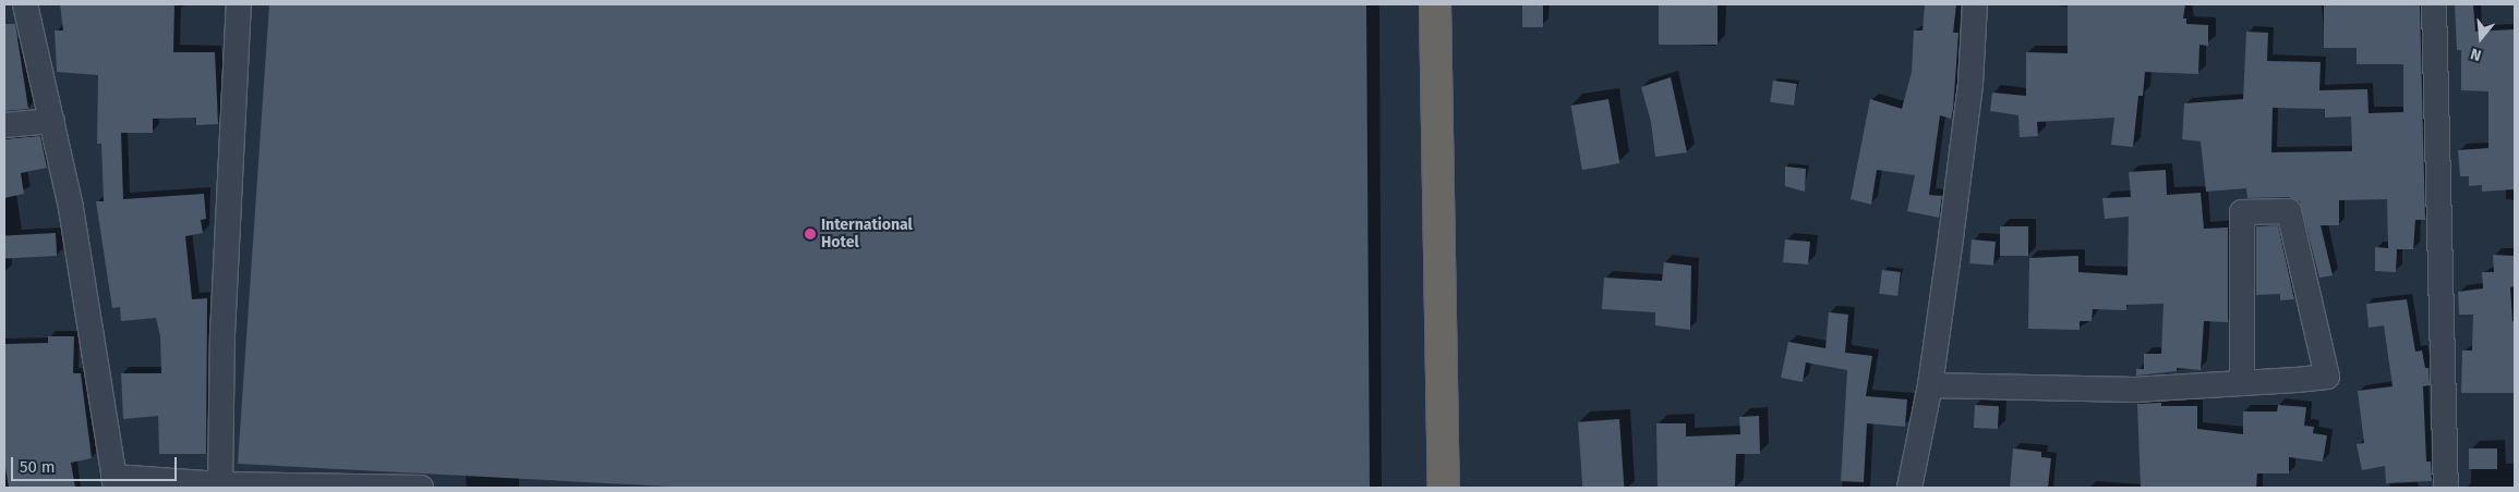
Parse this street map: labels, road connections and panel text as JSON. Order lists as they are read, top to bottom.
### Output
{
  "places": ["International Hotel"],
  "scale_bar": "50 m",
  "north": "bottom"
}
